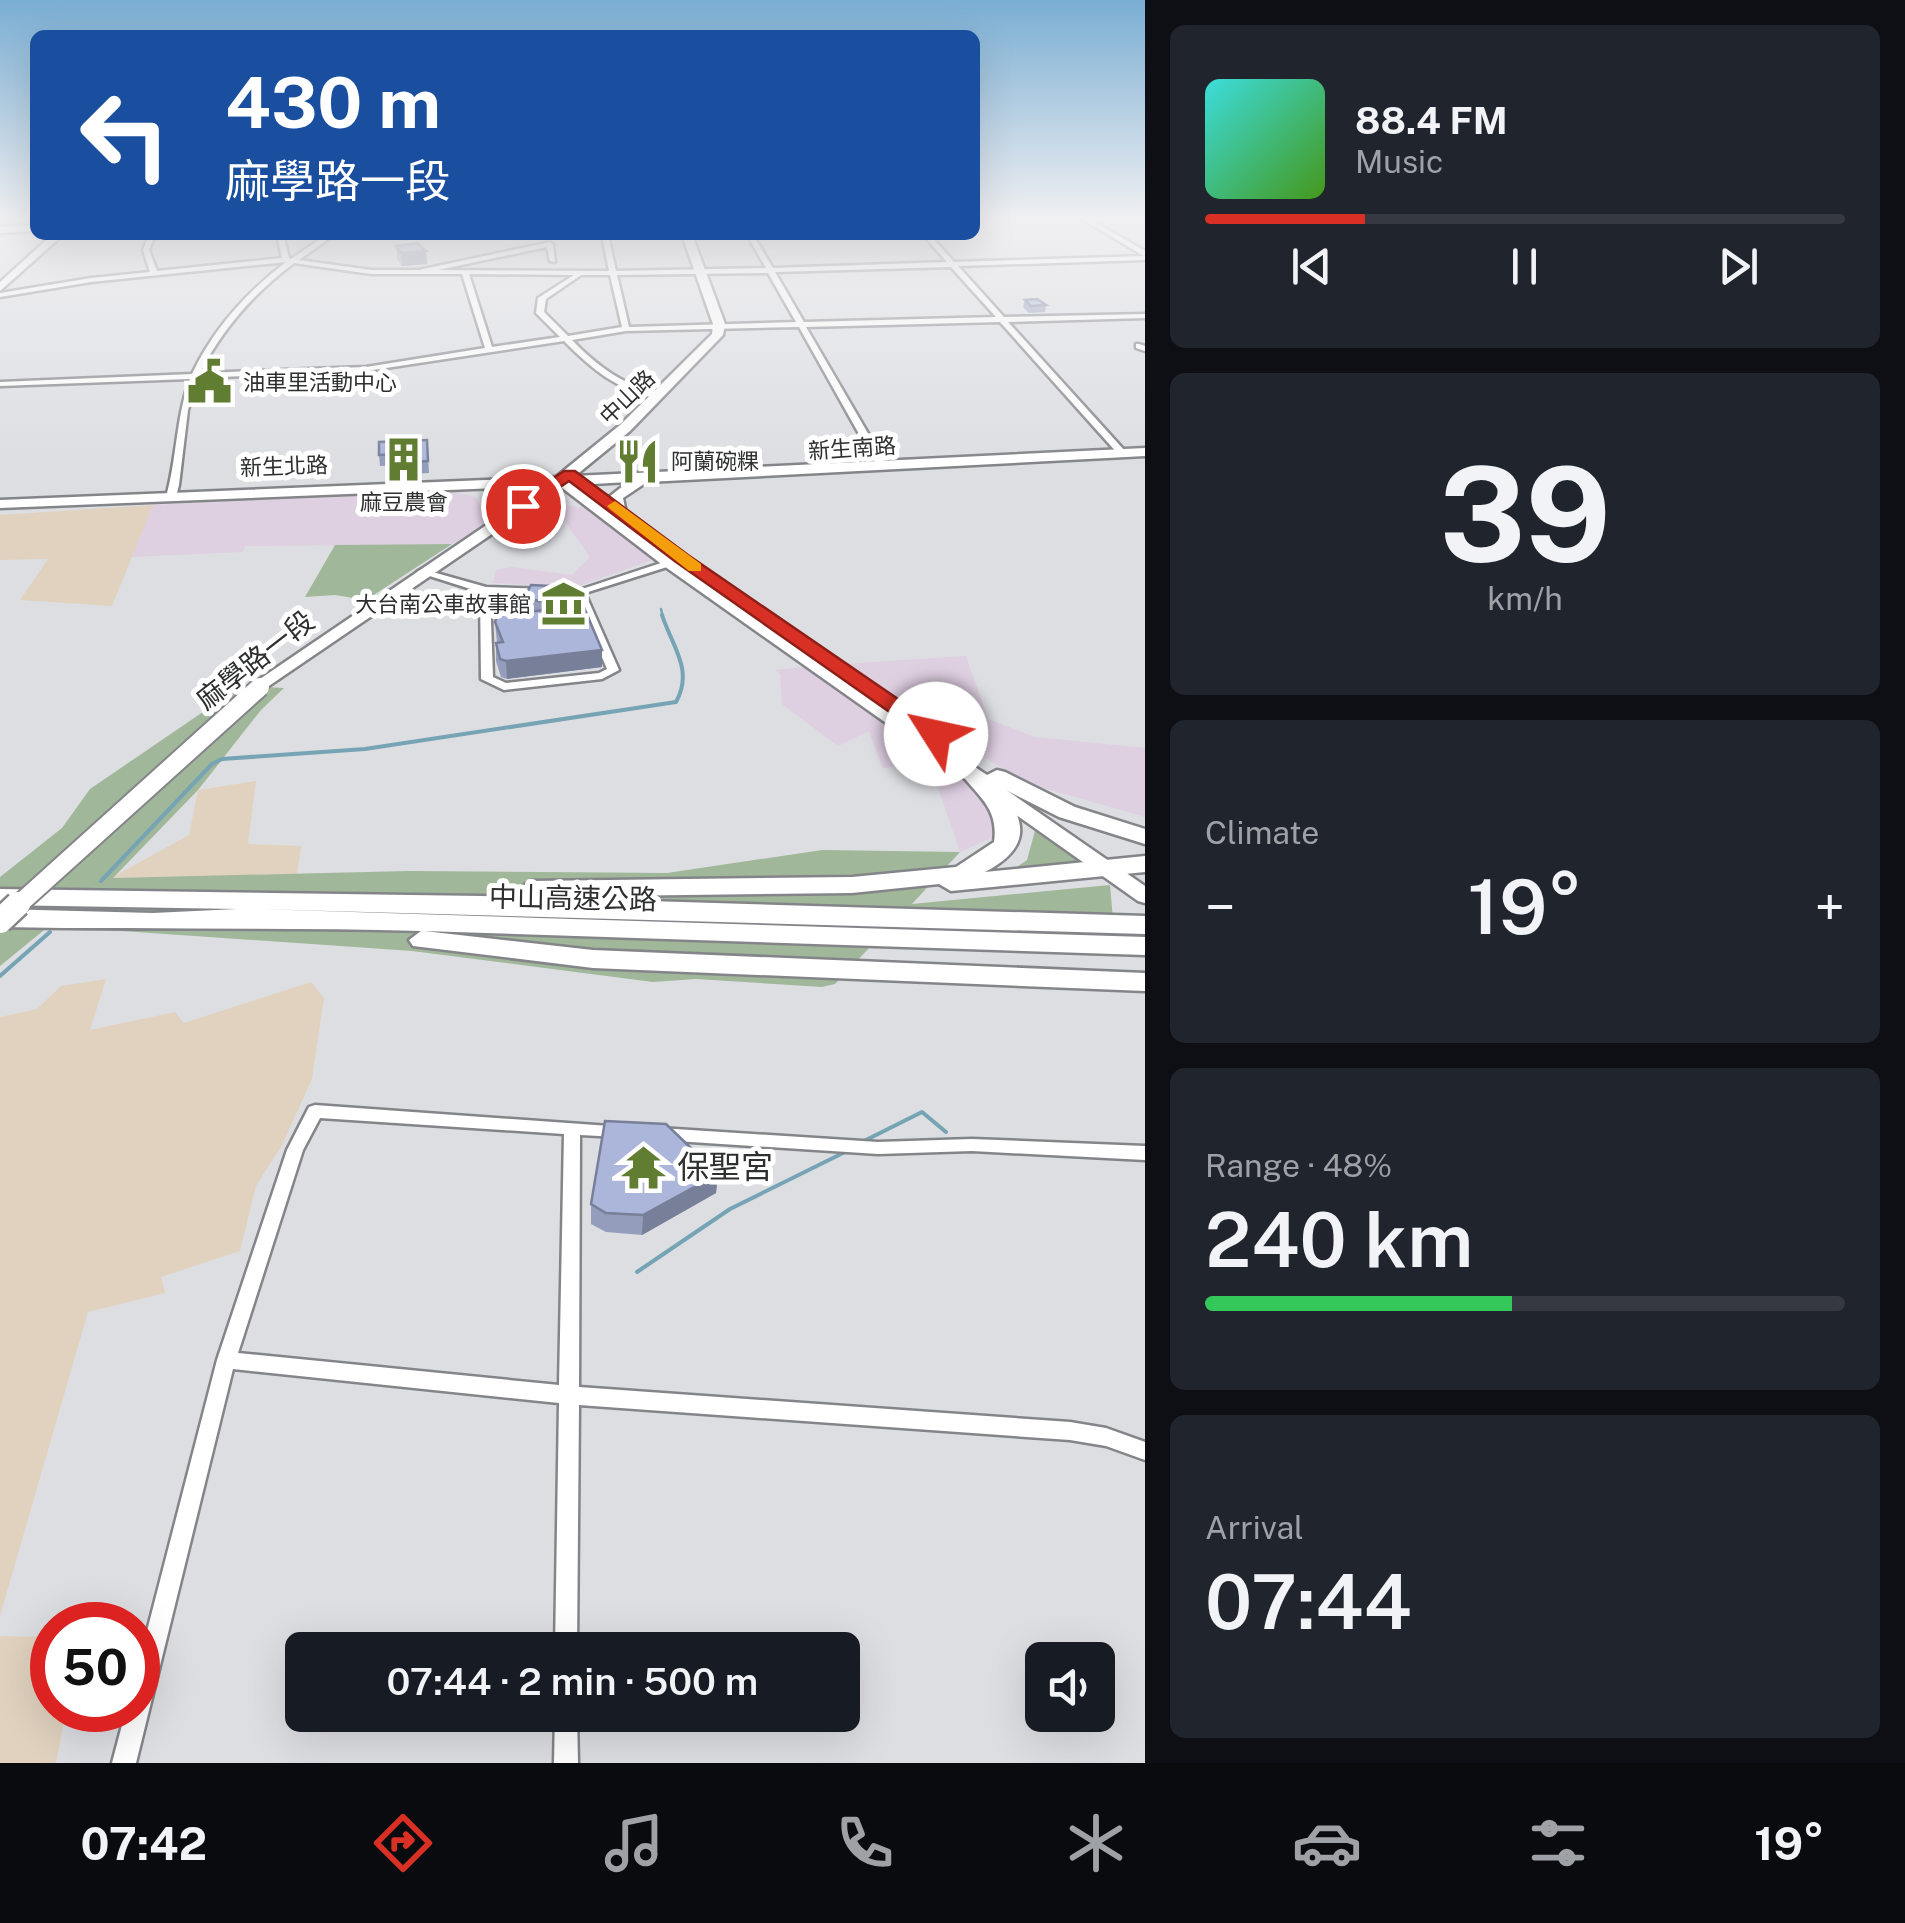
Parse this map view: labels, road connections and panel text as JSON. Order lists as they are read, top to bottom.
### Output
{
  "streets": {
    "highway": ["中山高速公路"],
    "main road": [
      "中山路",
      "新生南路",
      "新生北路",
      "麻學路一段"
    ]
  },
  "crossings": [
    ["中山路", "新生南路"],
    ["中山路", "新生北路"],
    ["中山路", "麻學路一段"],
    ["新生南路", "新生北路"],
    ["新生南路", "麻學路一段"],
    ["新生北路", "麻學路一段"],
    ["麻學路一段", "中山高速公路"]
  ],
  "places": {
    "public building": ["油車里活動中心"],
    "building": ["麻豆農會"],
    "restaurant": ["阿蘭碗粿"],
    "museum": ["大台南公車故事館"],
    "temple": ["保聖宮"]
  },
  "page": {
    "turn": ["430 m", "麻學路一段"],
    "song": ["88.4 FM", "Music"],
    "tile": [
      ["39", "km/h"],
      "Climate",
      ["Range · 48%", "240 km"],
      ["Arrival", "07:44"]
    ],
    "heat": ["−", "19°", "+"],
    "limit": "50",
    "trip": "07:44 · 2 min · 500 m",
    "tabs": ["07:42", "19°"]
  }
}
